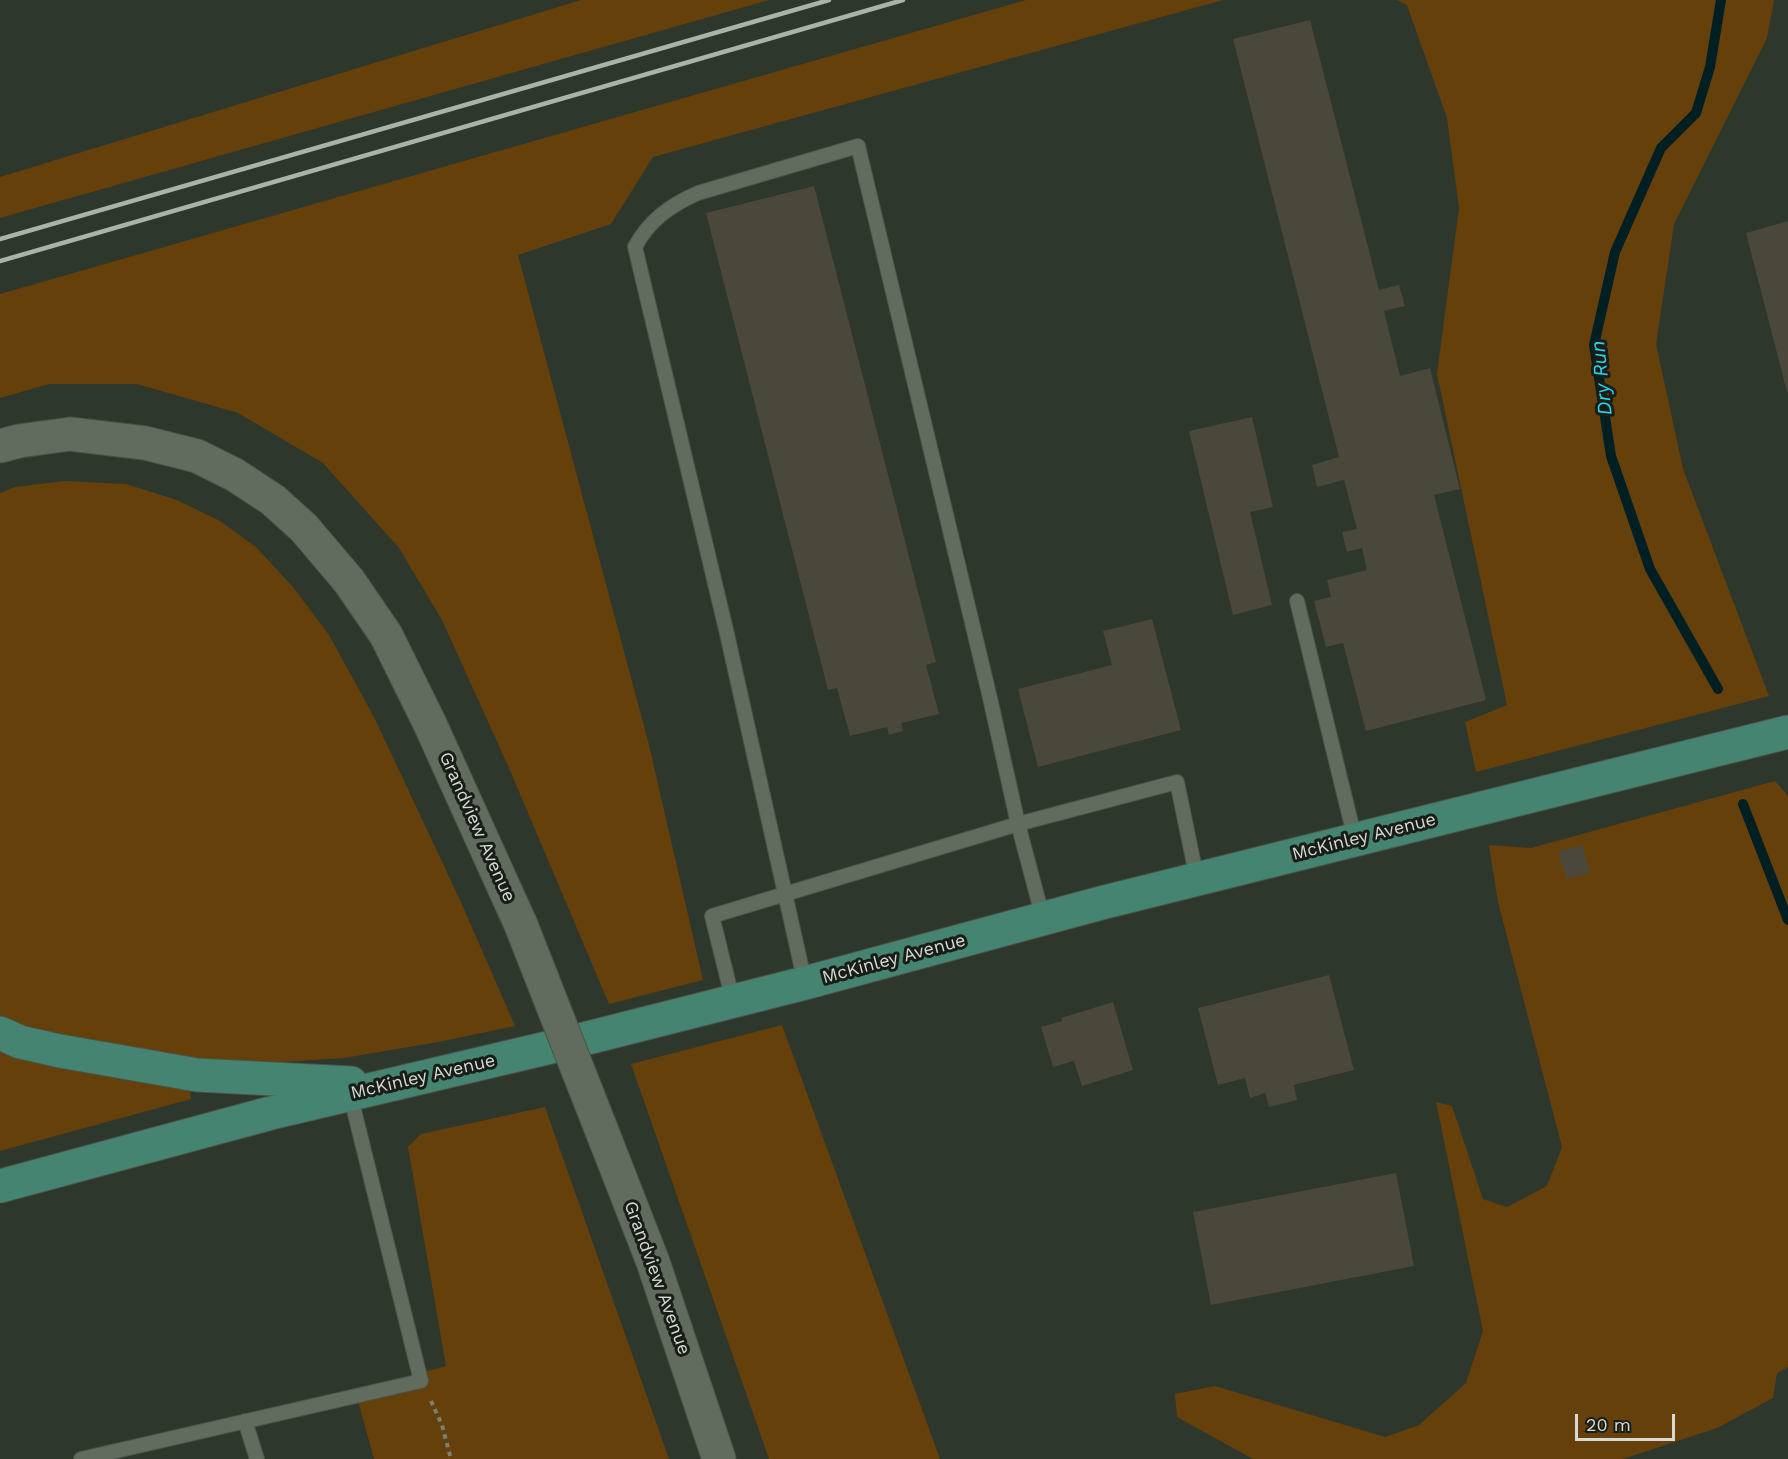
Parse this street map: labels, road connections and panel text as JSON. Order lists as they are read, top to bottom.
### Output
{
  "streets": {
    "main road": ["Grandview Avenue", "McKinley Avenue"]
  },
  "water": ["Dry Run"],
  "scale_bar": "20 m"
}
